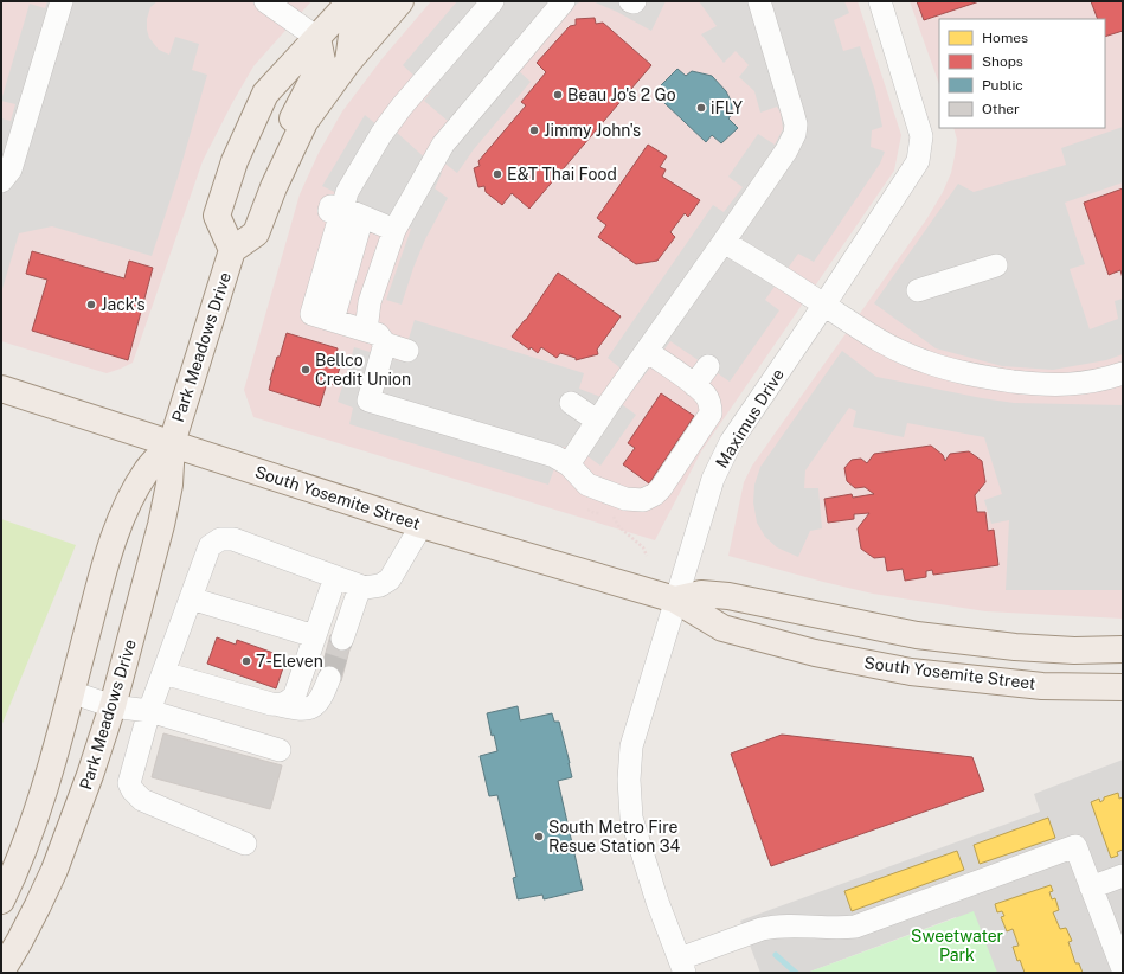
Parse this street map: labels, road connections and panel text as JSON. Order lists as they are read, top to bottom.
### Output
{
  "streets": {
    "main road": ["Park Meadows Drive", "South Yosemite Street"],
    "street": ["Maximus Drive"]
  },
  "crossings": [
    ["Park Meadows Drive", "South Yosemite Street"],
    ["Maximus Drive", "South Yosemite Street"]
  ],
  "parks": ["Sweetwater Park"],
  "places": [
    "Beau Jo's 2 Go",
    "iFLY",
    "Jimmy John's",
    "E&T Thai Food",
    "Jack's",
    "Bellco Credit Union",
    "7-Eleven",
    "South Metro Fire Resue Station 34"
  ],
  "legend": [
    "Homes",
    "Shops",
    "Public",
    "Other"
  ]
}
